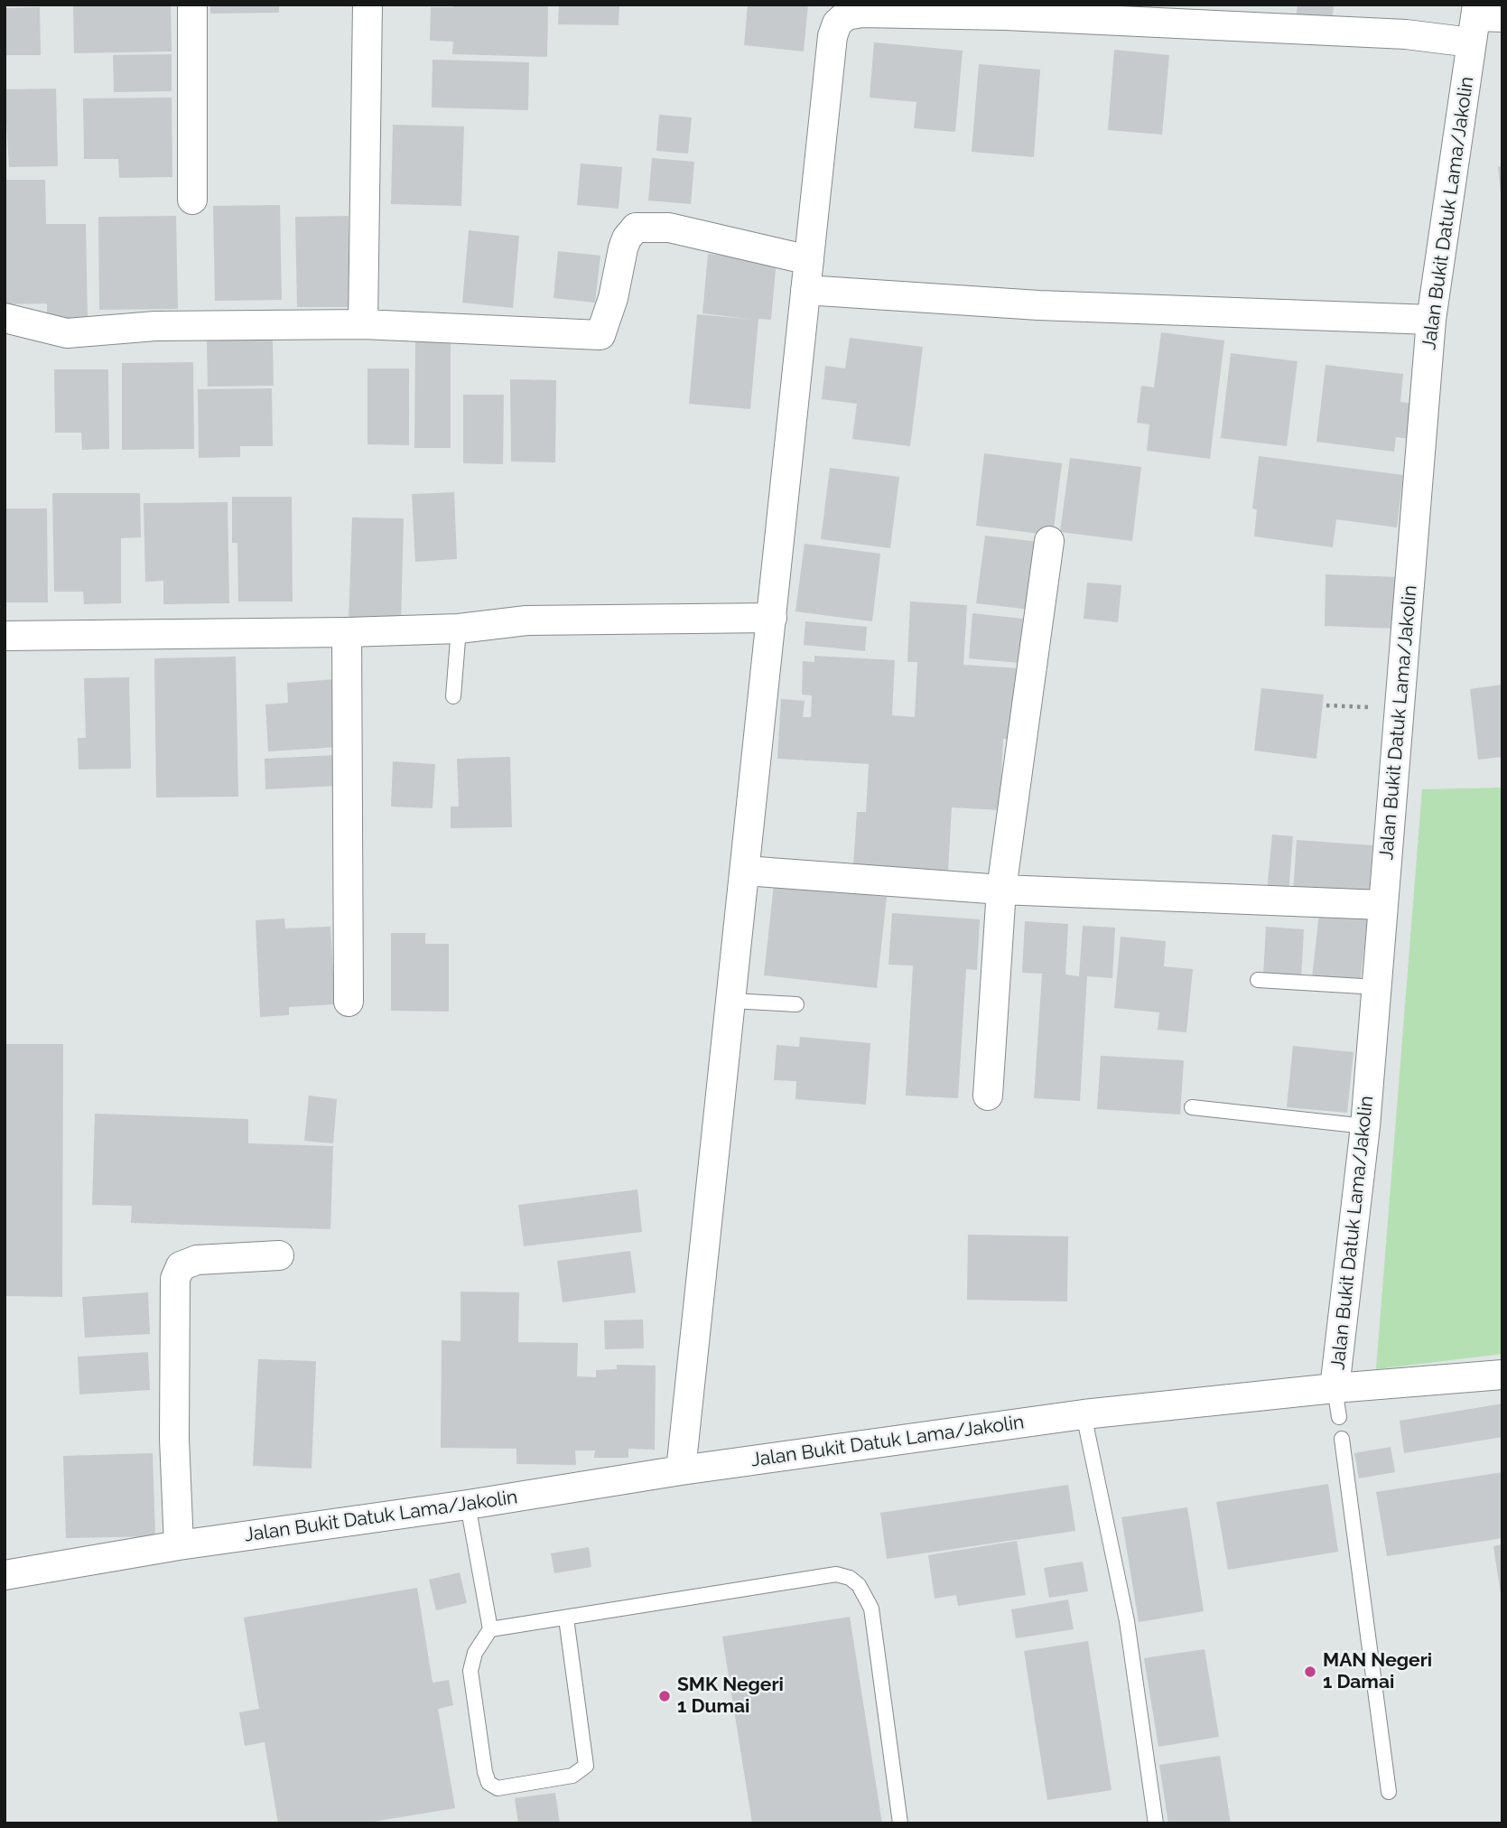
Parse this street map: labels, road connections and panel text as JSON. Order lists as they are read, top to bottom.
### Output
{
  "streets": {
    "street": ["Jalan Bukit Datuk Lama/Jakolin"]
  },
  "places": ["MAN Negeri 1 Damai", "SMK Negeri 1 Dumai"]
}
